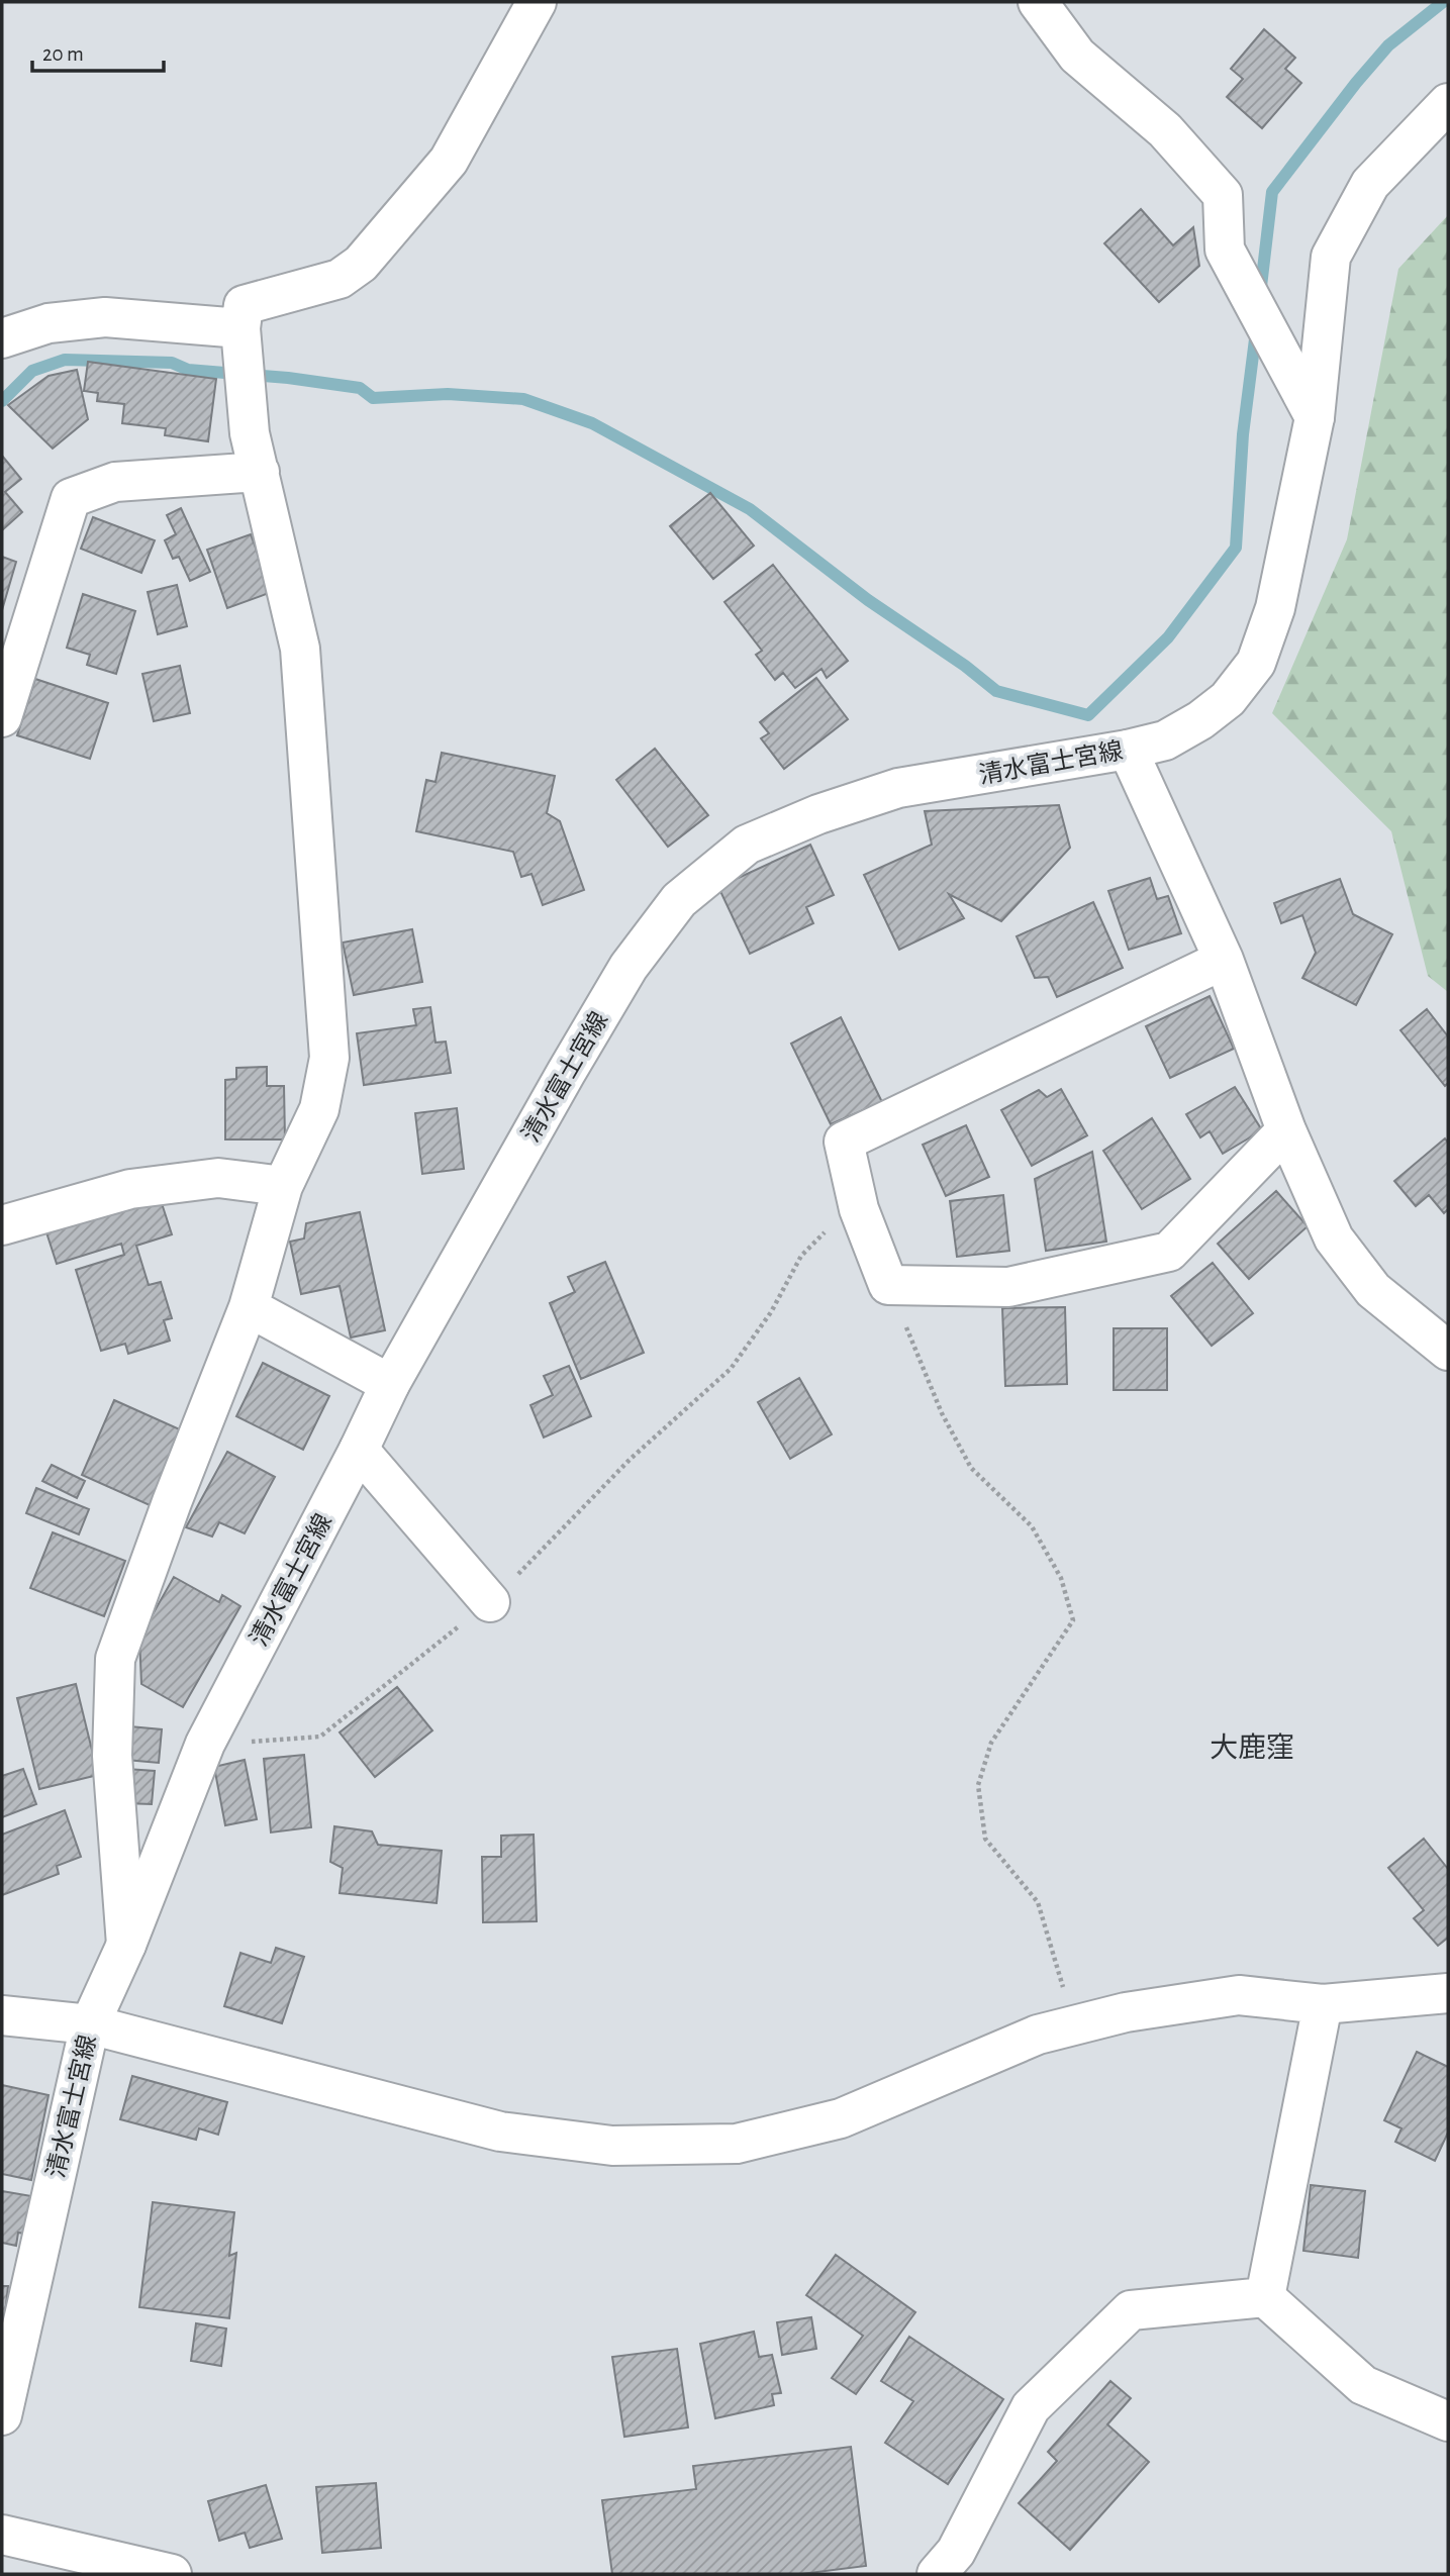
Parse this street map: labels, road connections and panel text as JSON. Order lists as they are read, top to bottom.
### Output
{
  "streets": {
    "street": ["清水富士宮線"]
  },
  "districts": ["大鹿窪"],
  "scale_bar": "20 m"
}
